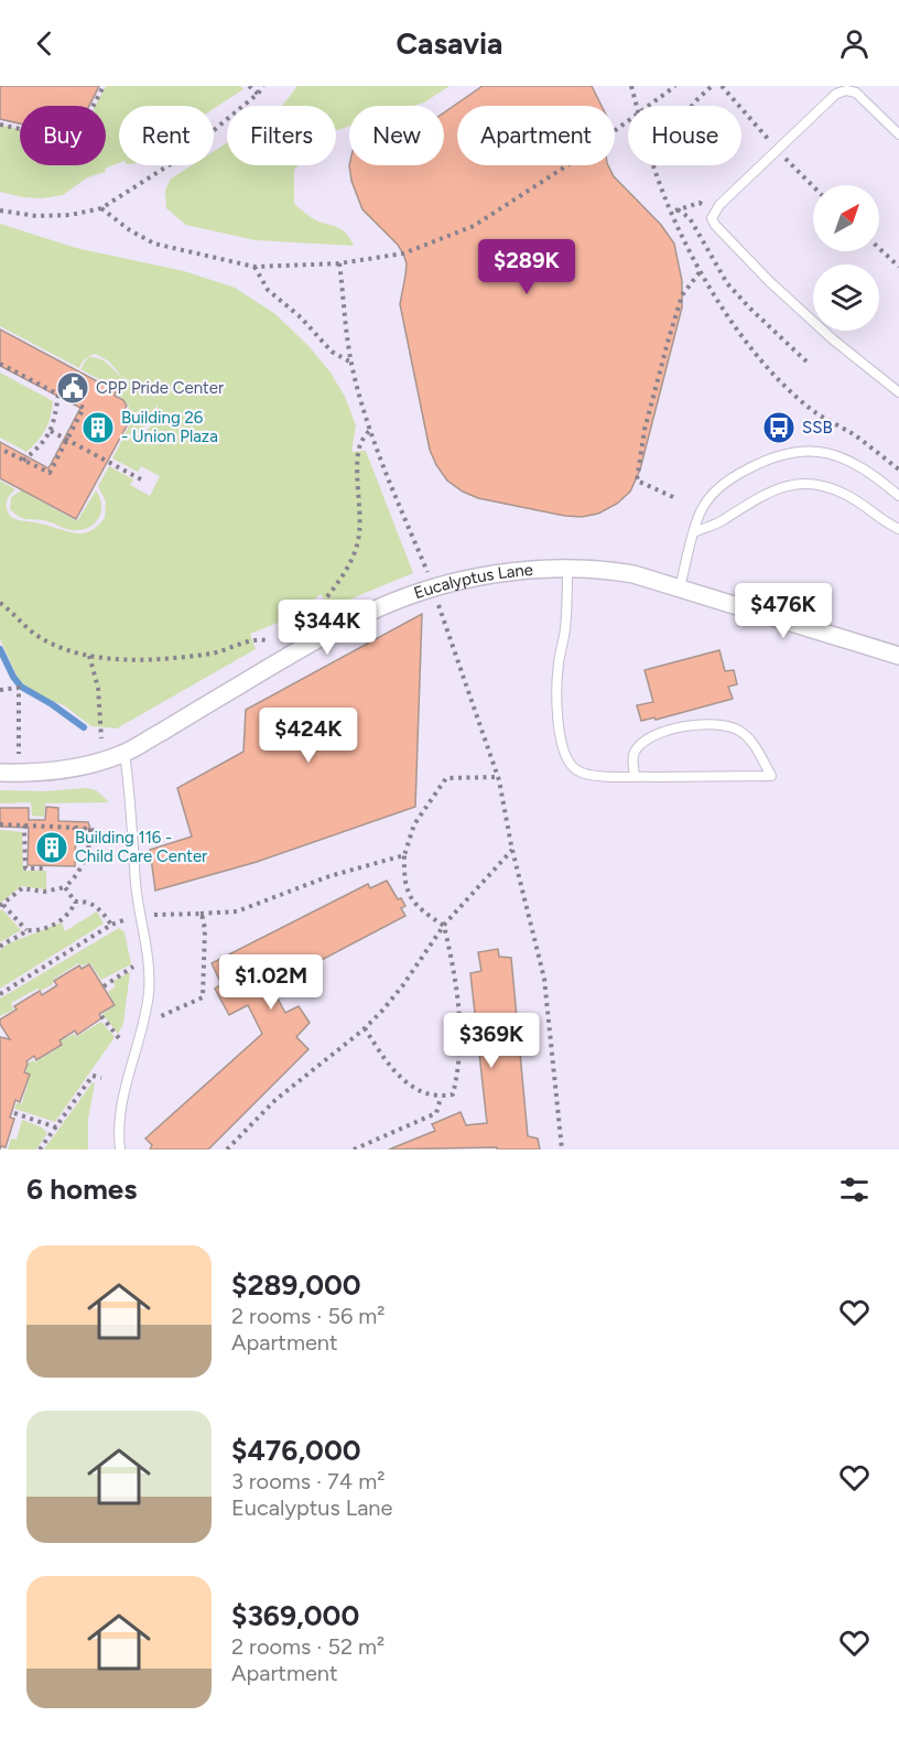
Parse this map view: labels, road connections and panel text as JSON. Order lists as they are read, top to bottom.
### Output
{
  "streets": {
    "street": ["Eucalyptus Lane"]
  },
  "places": {
    "public building": ["CPP Pride Center"],
    "building": ["Building 26 - Union Plaza", "Building 116 - Child Care Center"],
    "bus stop": ["SSB"]
  },
  "north": "top right",
  "page": {
    "header": "Casavia",
    "chip": [
      "Buy",
      "Rent",
      "Filters",
      "New",
      "Apartment",
      "House"
    ],
    "price": [
      "$289K",
      "$476K",
      "$344K",
      "$424K",
      "$1.02M",
      "$369K"
    ],
    "heading": "6 homes",
    "list": [
      {
        "name": "$289,000",
        "note": "2 rooms · 56 m² · Apartment"
      },
      {
        "name": "$476,000",
        "note": "3 rooms · 74 m² · Eucalyptus Lane"
      },
      {
        "name": "$369,000",
        "note": "2 rooms · 52 m² · Apartment"
      }
    ]
  }
}
